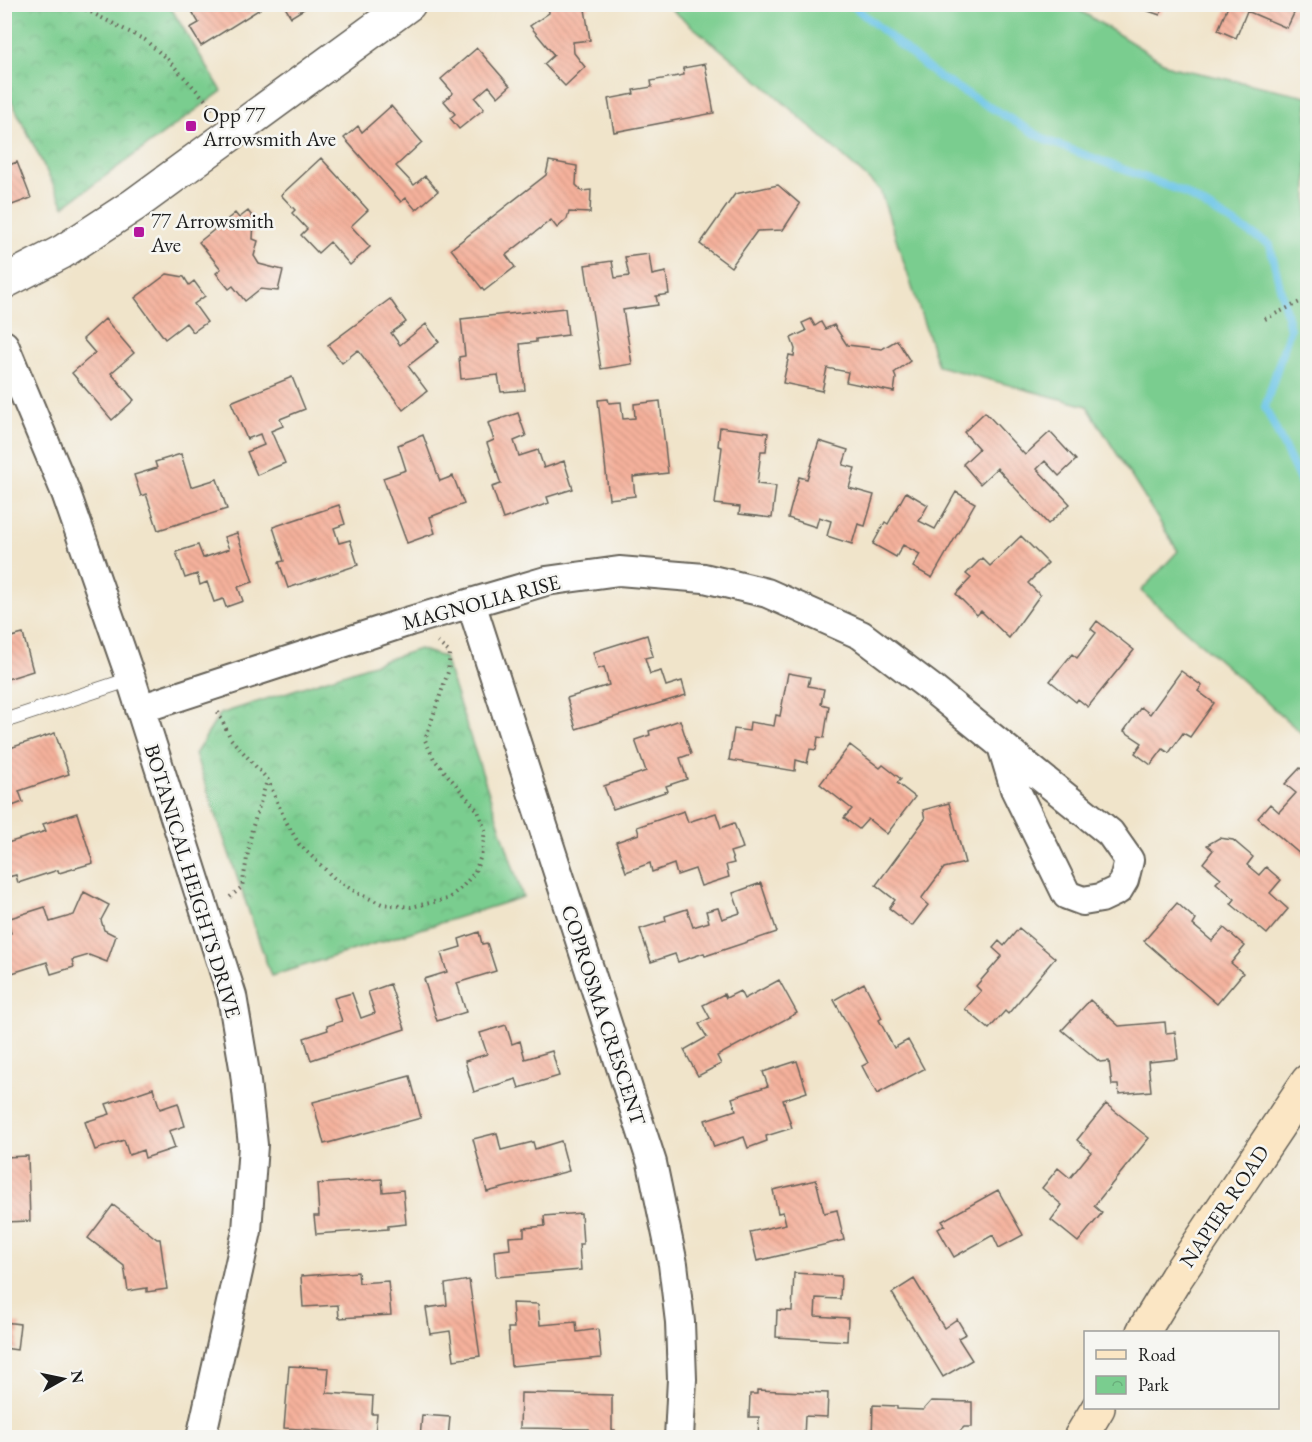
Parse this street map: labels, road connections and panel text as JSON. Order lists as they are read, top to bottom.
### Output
{
  "streets": {
    "main road": ["NAPIER ROAD"],
    "street": ["MAGNOLIA RISE", "BOTANICAL HEIGHTS DRIVE", "COPROSMA CRESCENT"]
  },
  "crossings": [
    ["MAGNOLIA RISE", "BOTANICAL HEIGHTS DRIVE"],
    ["MAGNOLIA RISE", "COPROSMA CRESCENT"]
  ],
  "places": {
    "transit": ["Opp 77 Arrowsmith Ave", "77 Arrowsmith Ave"]
  },
  "legend": ["Road", "Park"],
  "north": "right"
}
